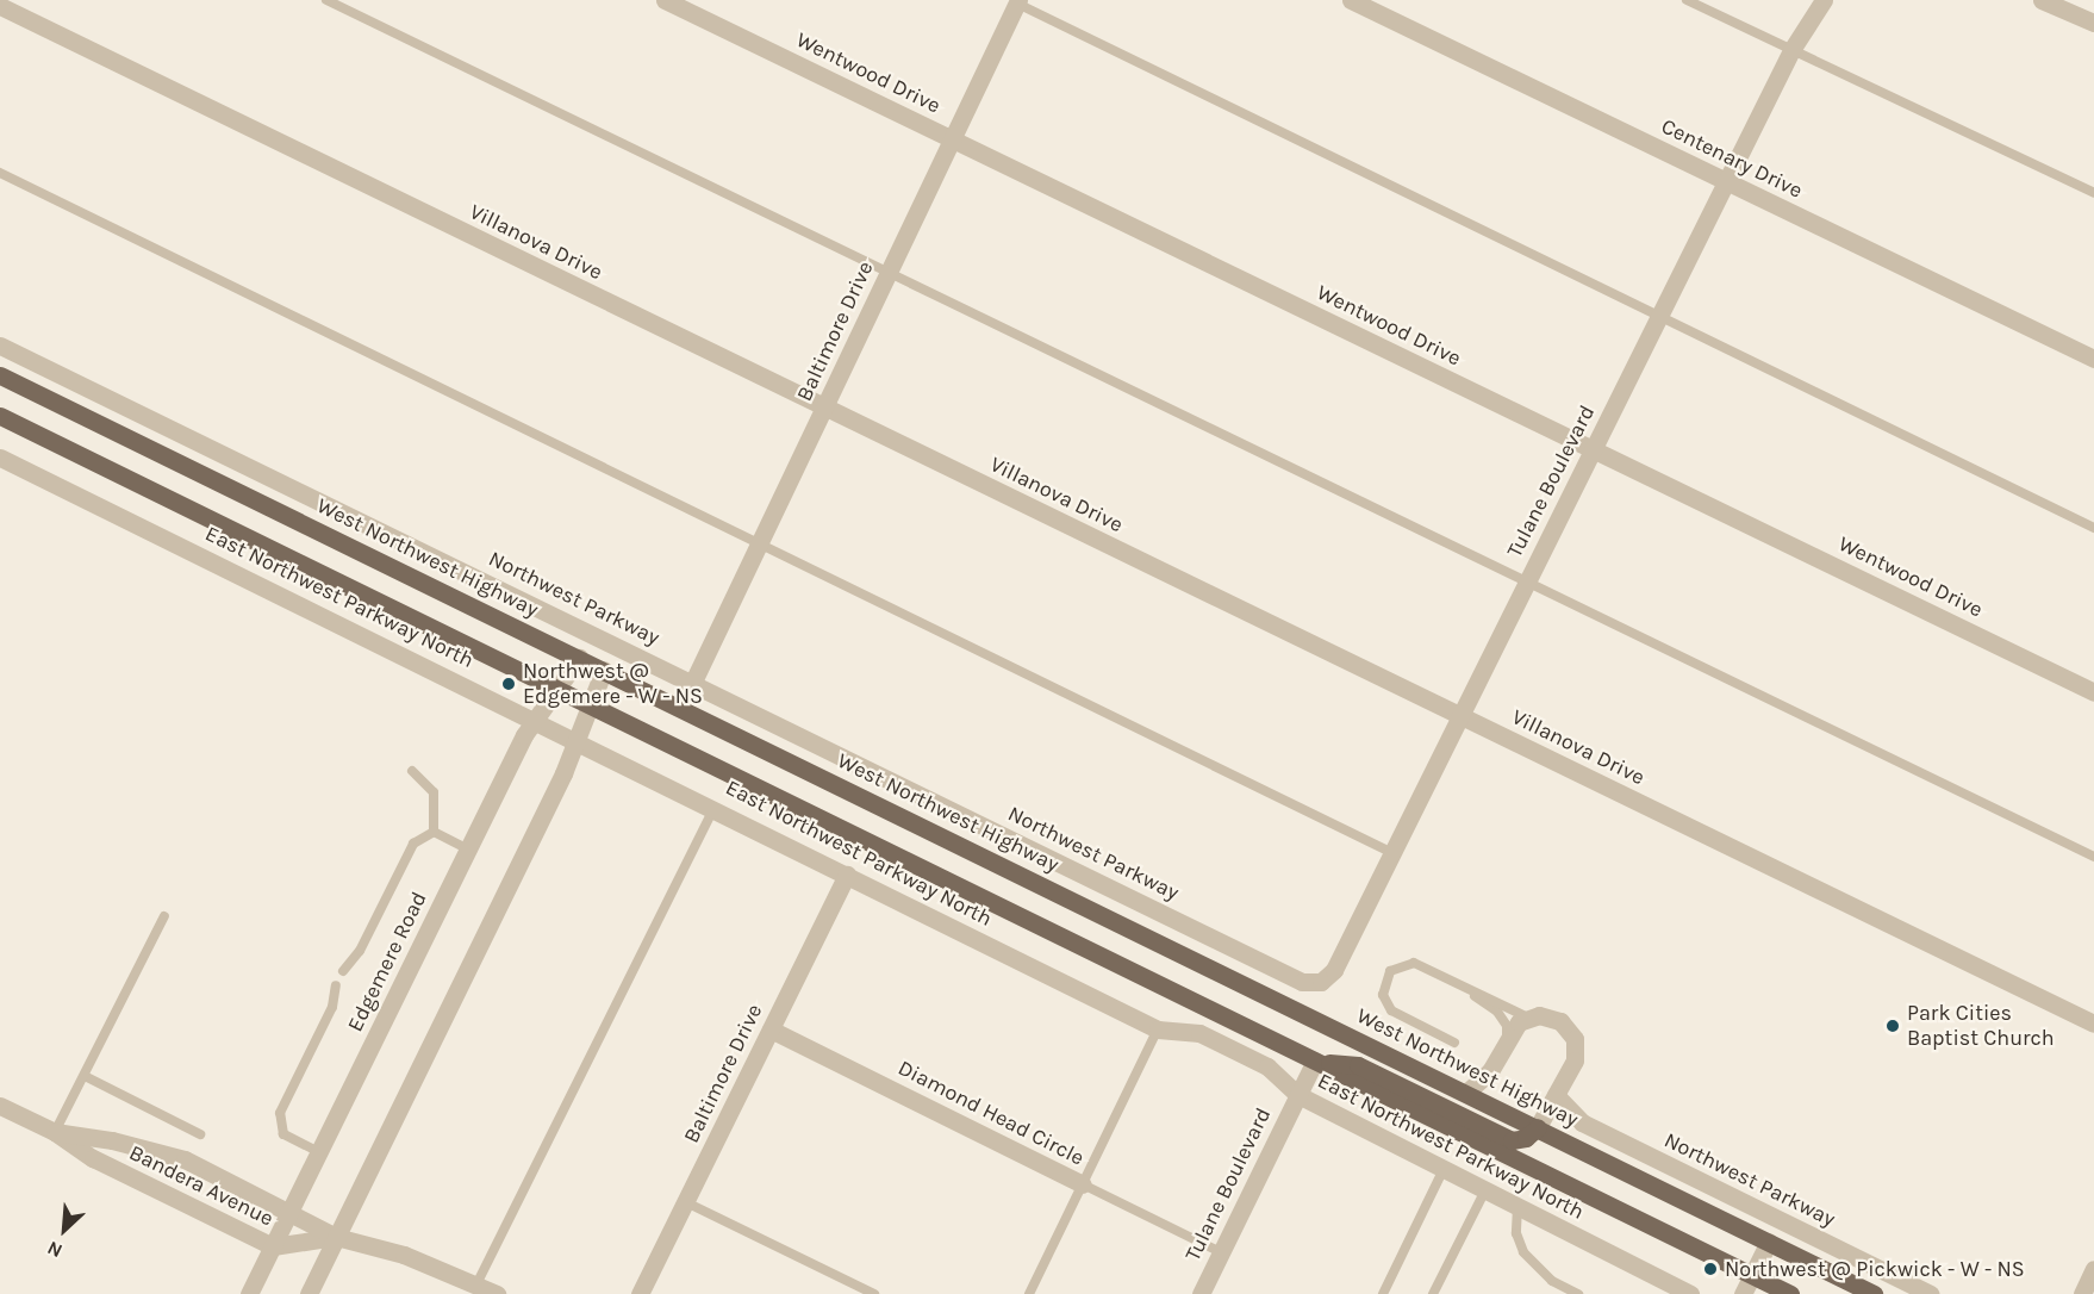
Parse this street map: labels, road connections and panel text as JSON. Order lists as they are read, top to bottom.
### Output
{
  "streets": {
    "main road": ["West Northwest Highway"],
    "street": [
      "Wentwood Drive",
      "Centenary Drive",
      "Villanova Drive",
      "Baltimore Drive",
      "Tulane Boulevard",
      "East Northwest Parkway North",
      "Northwest Parkway",
      "Edgemere Road",
      "Diamond Head Circle",
      "Bandera Avenue"
    ]
  },
  "crossings": [
    ["Wentwood Drive", "Baltimore Drive"],
    ["Wentwood Drive", "Tulane Boulevard"],
    ["Centenary Drive", "Tulane Boulevard"],
    ["Villanova Drive", "Baltimore Drive"],
    ["Villanova Drive", "Tulane Boulevard"],
    ["Baltimore Drive", "East Northwest Parkway North"],
    ["Baltimore Drive", "Northwest Parkway"],
    ["Baltimore Drive", "Diamond Head Circle"],
    ["Tulane Boulevard", "East Northwest Parkway North"],
    ["Tulane Boulevard", "Northwest Parkway"],
    ["West Northwest Highway", "Edgemere Road"],
    ["East Northwest Parkway North", "Edgemere Road"],
    ["Edgemere Road", "Bandera Avenue"]
  ],
  "places": ["Northwest @ Edgemere - W - NS", "Park Cities Baptist Church", "Northwest @ Pickwick - W - NS"],
  "north": "bottom left"
}
